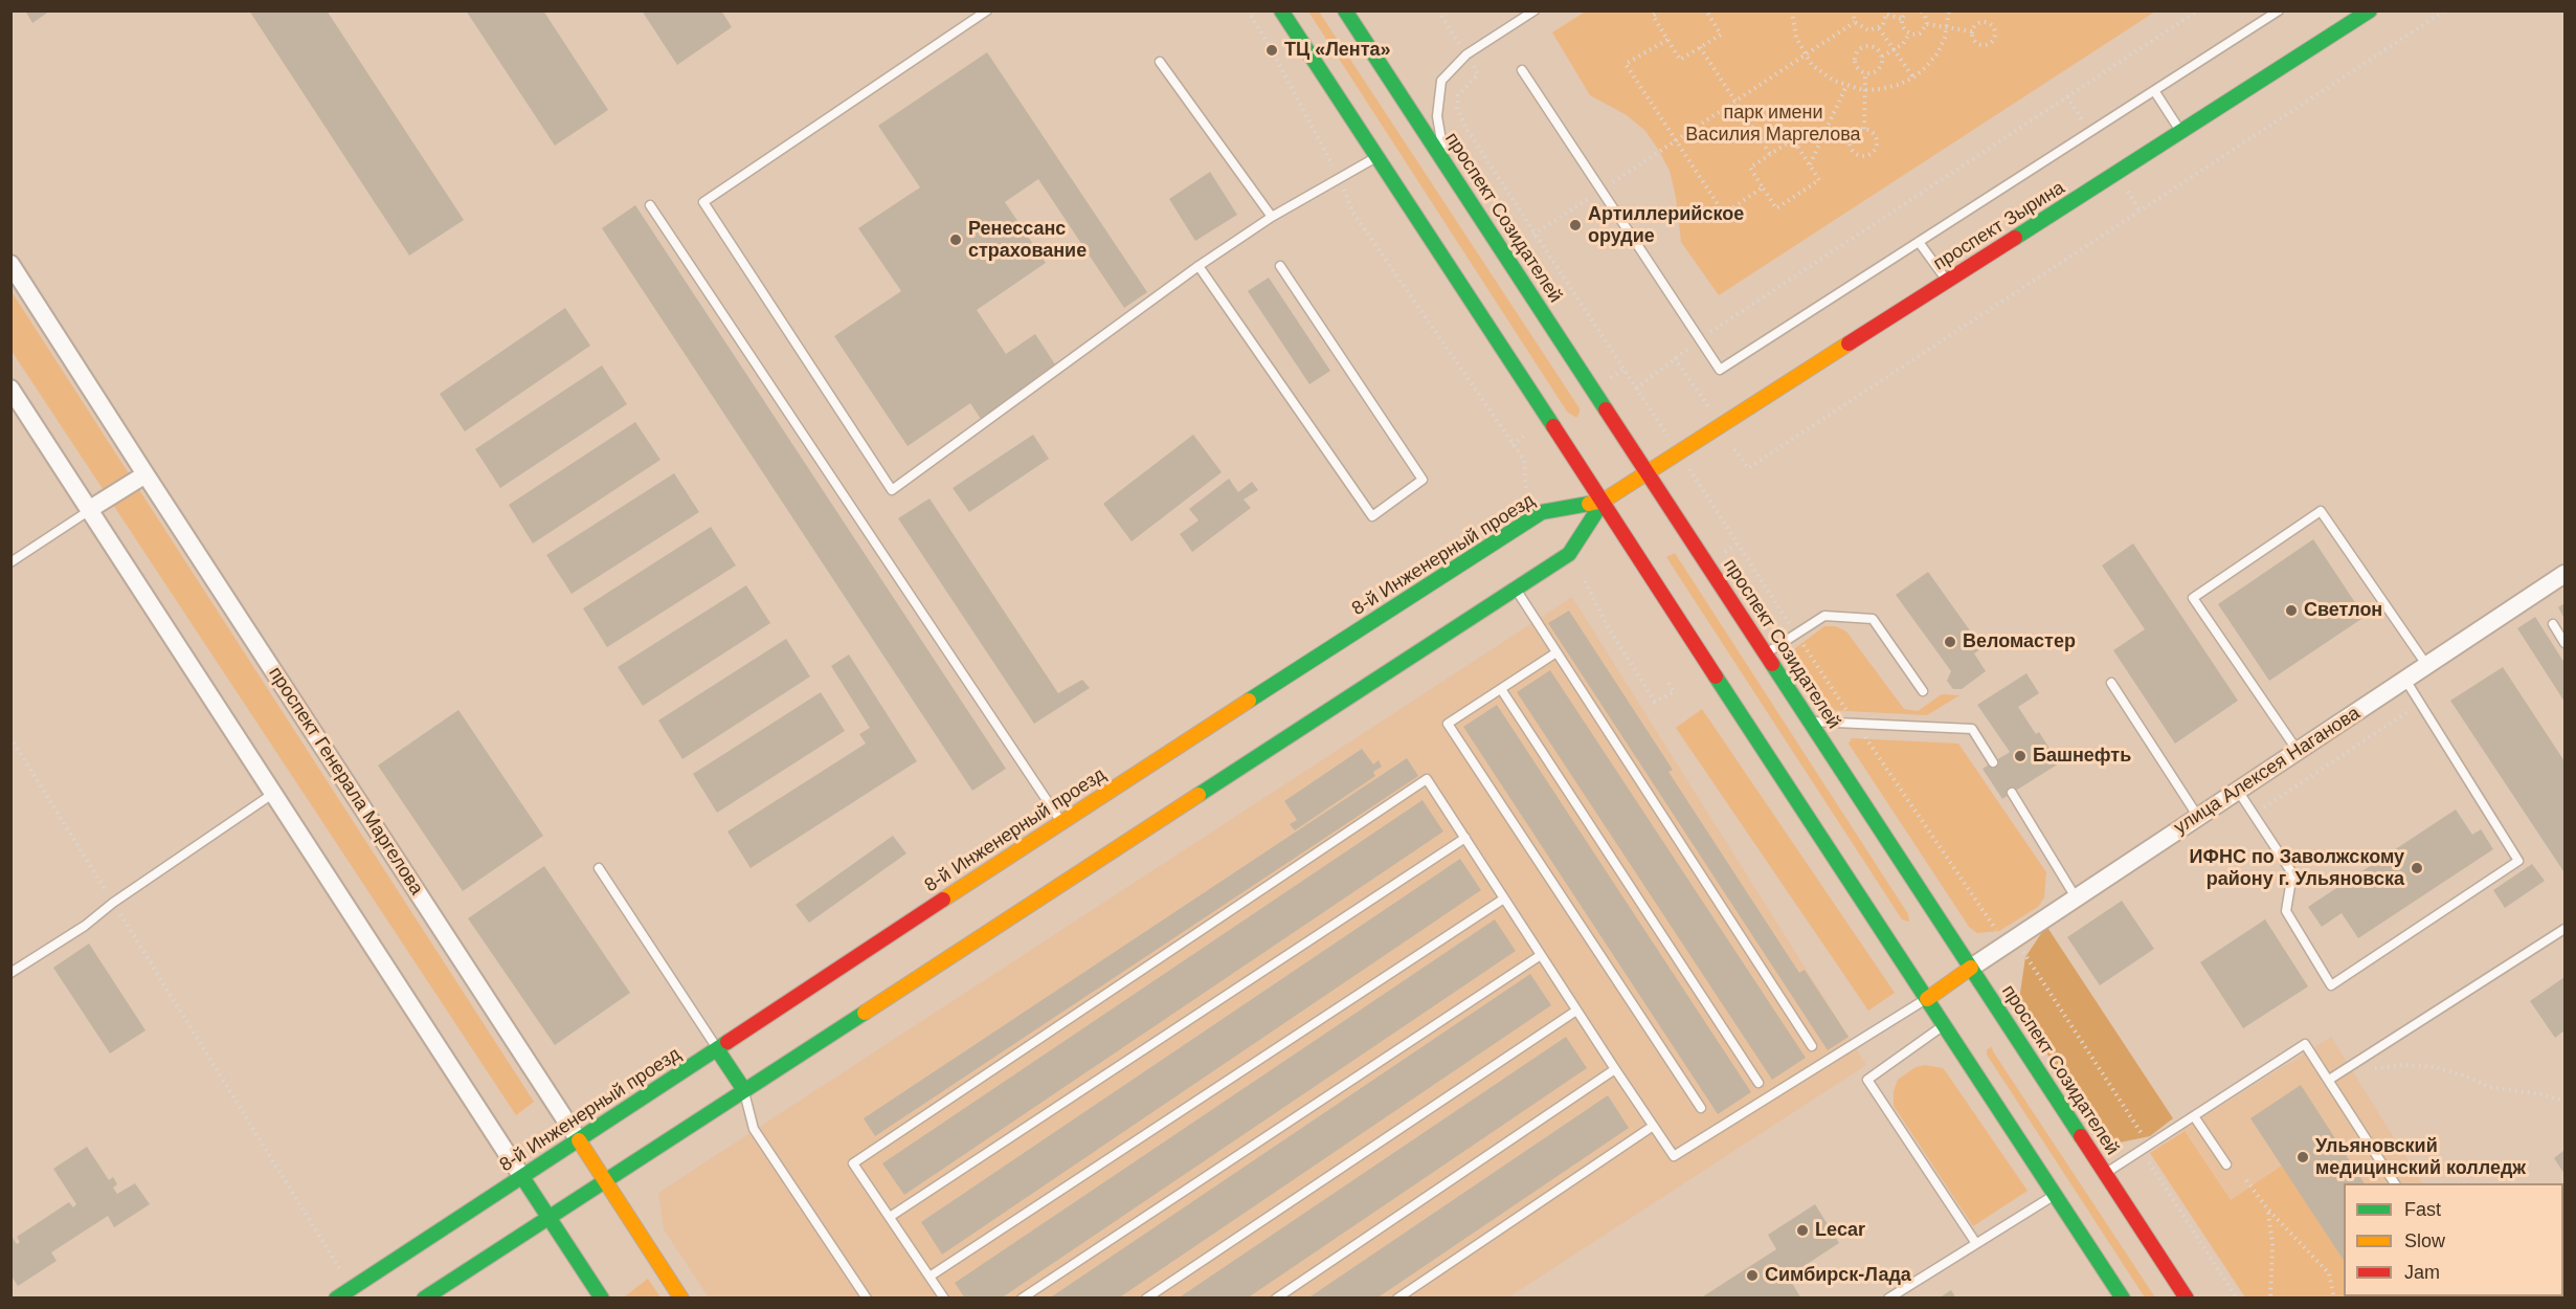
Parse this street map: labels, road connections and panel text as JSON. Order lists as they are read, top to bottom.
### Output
{
  "streets": {
    "street": [
      "проспект Созидателей",
      "проспект Зырина",
      "8-й Инженерный проезд",
      "улица Алексея Наганова",
      "проспект Генерала Маргелова"
    ]
  },
  "crossings": [
    ["проспект Созидателей", "проспект Зырина"],
    ["проспект Созидателей", "улица Алексея Наганова"],
    ["проспект Зырина", "8-й Инженерный проезд"],
    ["8-й Инженерный проезд", "проспект Генерала Маргелова"]
  ],
  "parks": ["парк имени Василия Маргелова"],
  "places": [
    "ТЦ «Лента»",
    "Артиллерийское орудие",
    "Ренессанс страхование",
    "Светлон",
    "Веломастер",
    "Башнефть",
    "ИФНС по Заволжскому району г. Ульяновска",
    "Ульяновский медицинский колледж",
    "Lecar",
    "Симбирск-Лада"
  ],
  "legend": ["Fast", "Slow", "Jam"]
}
